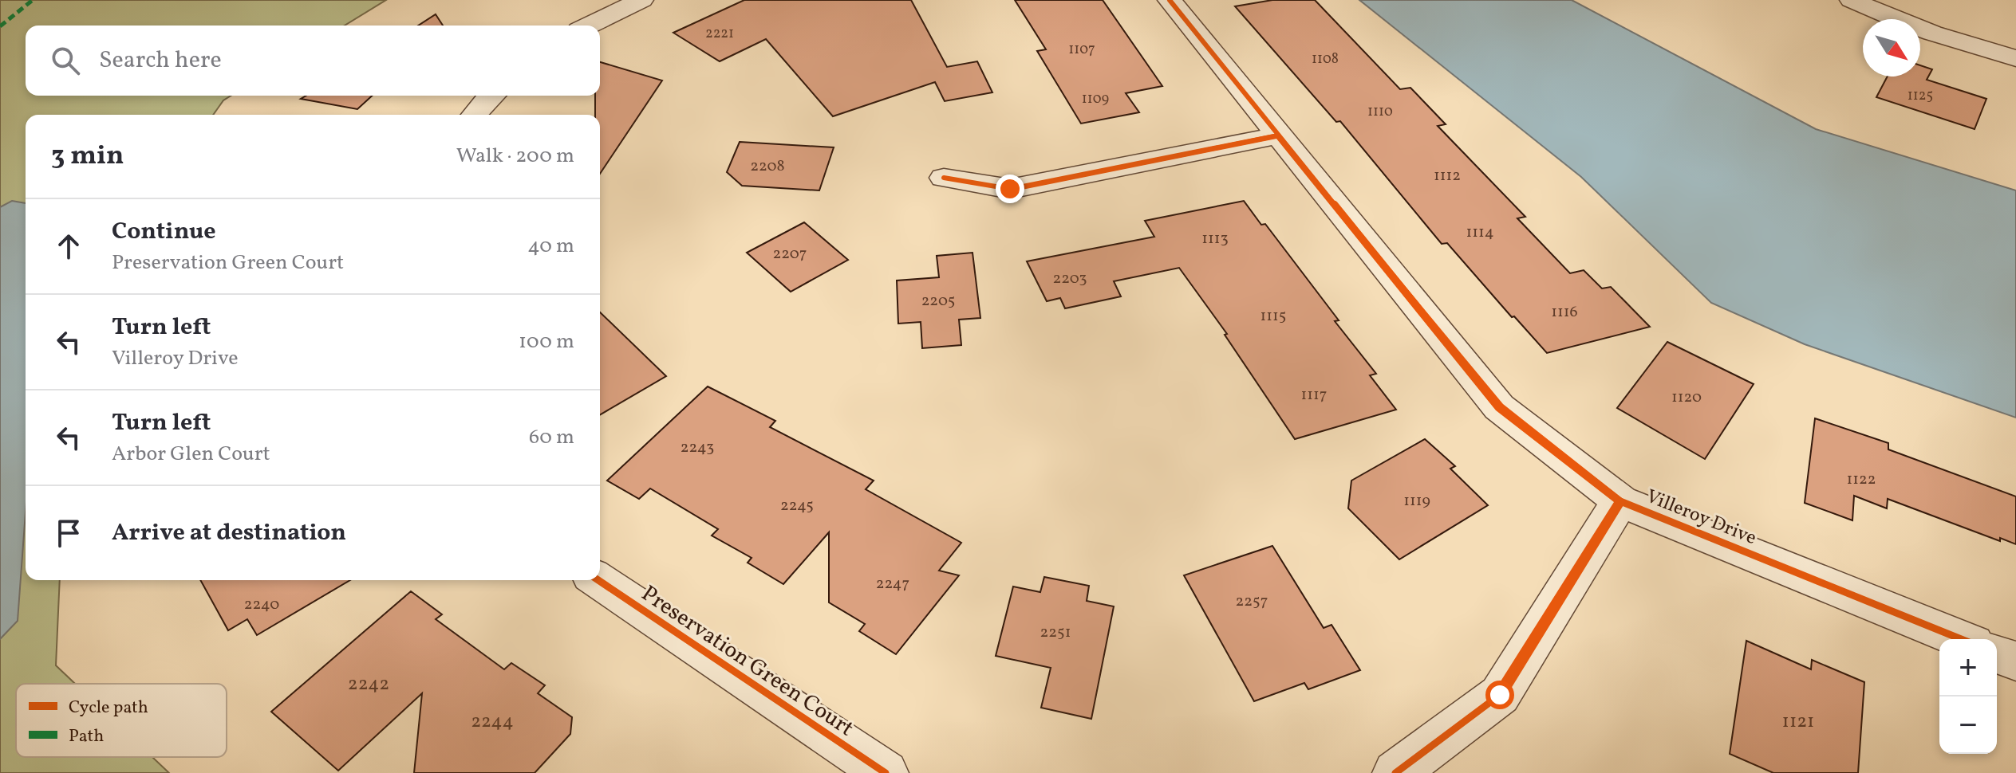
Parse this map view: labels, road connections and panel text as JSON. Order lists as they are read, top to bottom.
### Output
{
  "streets": {
    "street": ["Villeroy Drive", "Preservation Green Court"]
  },
  "house_numbers": [
    "2221",
    "1107",
    "1108",
    "1125",
    "1109",
    "1110",
    "2208",
    "1112",
    "1114",
    "1113",
    "2207",
    "2203",
    "2205",
    "1116",
    "1115",
    "1117",
    "1120",
    "2243",
    "1122",
    "1119",
    "2245",
    "2247",
    "2257",
    "2240",
    "2251",
    "2242",
    "2244",
    "1121"
  ],
  "legend": ["Cycle path", "Path"],
  "north": "bottom right",
  "page": {
    "search": "Search here",
    "heading": ["3 min", "Walk · 200 m"],
    "list": [
      ["Continue", "Preservation Green Court", "40 m"],
      ["Turn left", "Villeroy Drive", "100 m"],
      ["Turn left", "Arbor Glen Court", "60 m"],
      "Arrive at destination"
    ],
    "map_buttons": ["+", "−"]
  }
}
